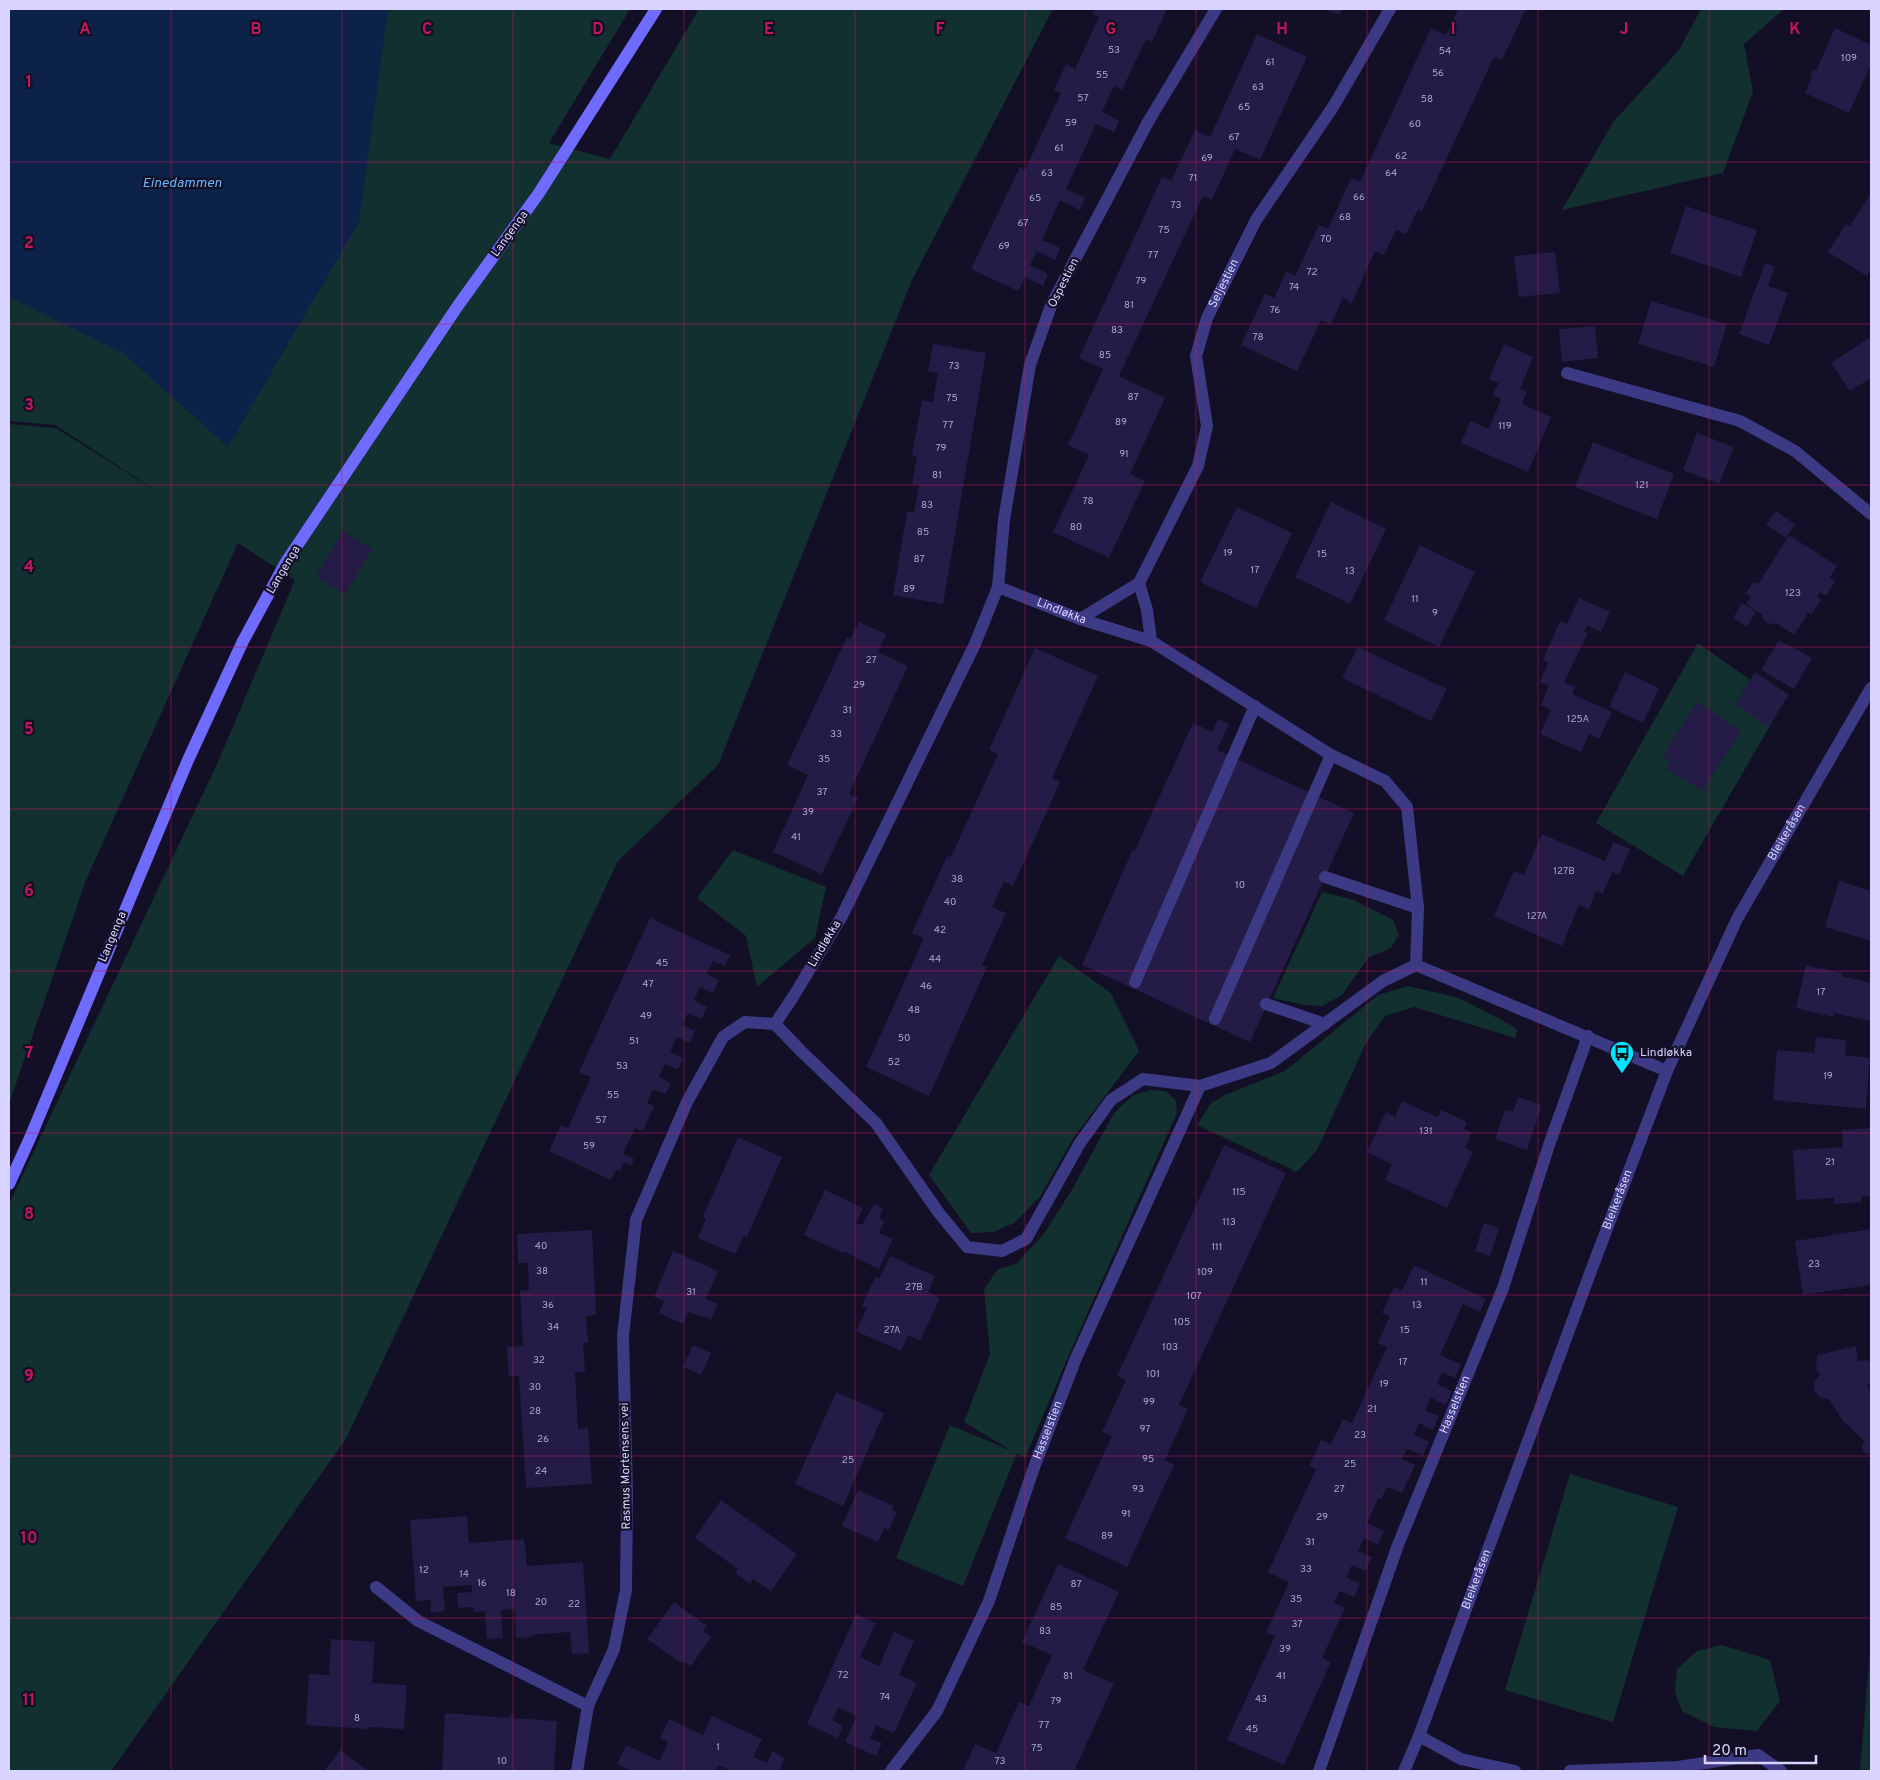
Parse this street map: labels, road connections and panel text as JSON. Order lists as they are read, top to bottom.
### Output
{
  "streets": {
    "main road": ["Langenga"],
    "street": [
      "Ospestien",
      "Seljestien",
      "Lindløkka",
      "Bleikeråsen",
      "Hasselstien",
      "Rasmus Mortensens vei"
    ]
  },
  "crossings": [
    ["Ospestien", "Lindløkka"],
    ["Lindløkka", "Rasmus Mortensens vei"]
  ],
  "water": ["Einedammen"],
  "places": {
    "bus stop": ["Lindløkka"]
  },
  "house_numbers": [
    "53",
    "54",
    "109",
    "61",
    "56",
    "55",
    "63",
    "57",
    "58",
    "65",
    "59",
    "60",
    "67",
    "61",
    "62",
    "69",
    "63",
    "64",
    "71",
    "66",
    "65",
    "73",
    "68",
    "67",
    "75",
    "70",
    "69",
    "77",
    "72",
    "79",
    "74",
    "81",
    "76",
    "83",
    "78",
    "85",
    "73",
    "87",
    "75",
    "89",
    "77",
    "119",
    "79",
    "91",
    "81",
    "121",
    "78",
    "83",
    "80",
    "85",
    "19",
    "15",
    "87",
    "17",
    "13",
    "89",
    "123",
    "11",
    "9",
    "27",
    "29",
    "31",
    "125A",
    "33",
    "35",
    "37",
    "39",
    "41",
    "127B",
    "38",
    "10",
    "40",
    "127A",
    "42",
    "44",
    "45",
    "47",
    "46",
    "17",
    "48",
    "49",
    "50",
    "51",
    "52",
    "53",
    "19",
    "55",
    "57",
    "131",
    "59",
    "21",
    "115",
    "113",
    "40",
    "111",
    "23",
    "38",
    "109",
    "11",
    "27B",
    "31",
    "107",
    "36",
    "13",
    "105",
    "34",
    "27A",
    "15",
    "103",
    "32",
    "17",
    "101",
    "19",
    "30",
    "99",
    "21",
    "28",
    "97",
    "23",
    "26",
    "95",
    "25",
    "25",
    "24",
    "93",
    "27",
    "91",
    "29",
    "89",
    "31",
    "33",
    "12",
    "14",
    "16",
    "87",
    "18",
    "35",
    "20",
    "22",
    "85",
    "37",
    "83",
    "39",
    "72",
    "81",
    "41",
    "74",
    "43",
    "79",
    "8",
    "77",
    "45",
    "1",
    "75",
    "10",
    "73"
  ],
  "scale_bar": "20 m",
  "grid": {
    "columns": [
      "A",
      "B",
      "C",
      "D",
      "E",
      "F",
      "G",
      "H",
      "I",
      "J",
      "K"
    ],
    "rows": [
      "1",
      "2",
      "3",
      "4",
      "5",
      "6",
      "7",
      "8",
      "9",
      "10",
      "11"
    ]
  }
}
